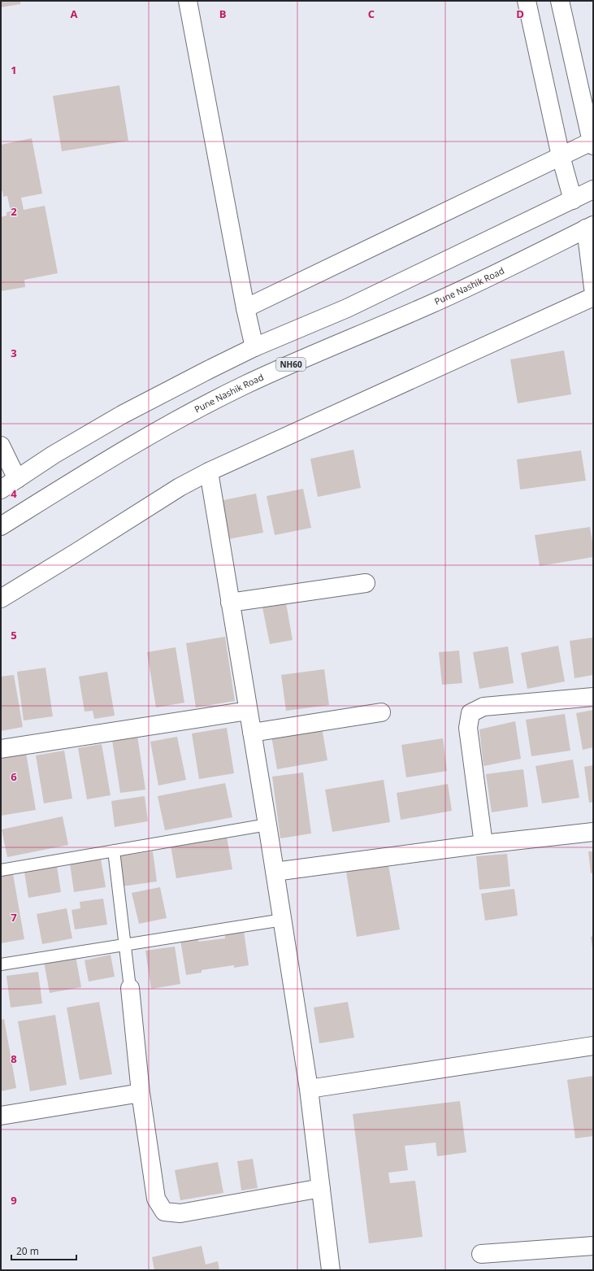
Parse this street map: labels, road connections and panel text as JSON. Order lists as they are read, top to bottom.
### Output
{
  "streets": {
    "main road": ["Pune Nashik Road", "NH60"]
  },
  "scale_bar": "20 m",
  "grid": {
    "columns": [
      "A",
      "B",
      "C",
      "D"
    ],
    "rows": [
      "1",
      "2",
      "3",
      "4",
      "5",
      "6",
      "7",
      "8",
      "9"
    ]
  }
}
